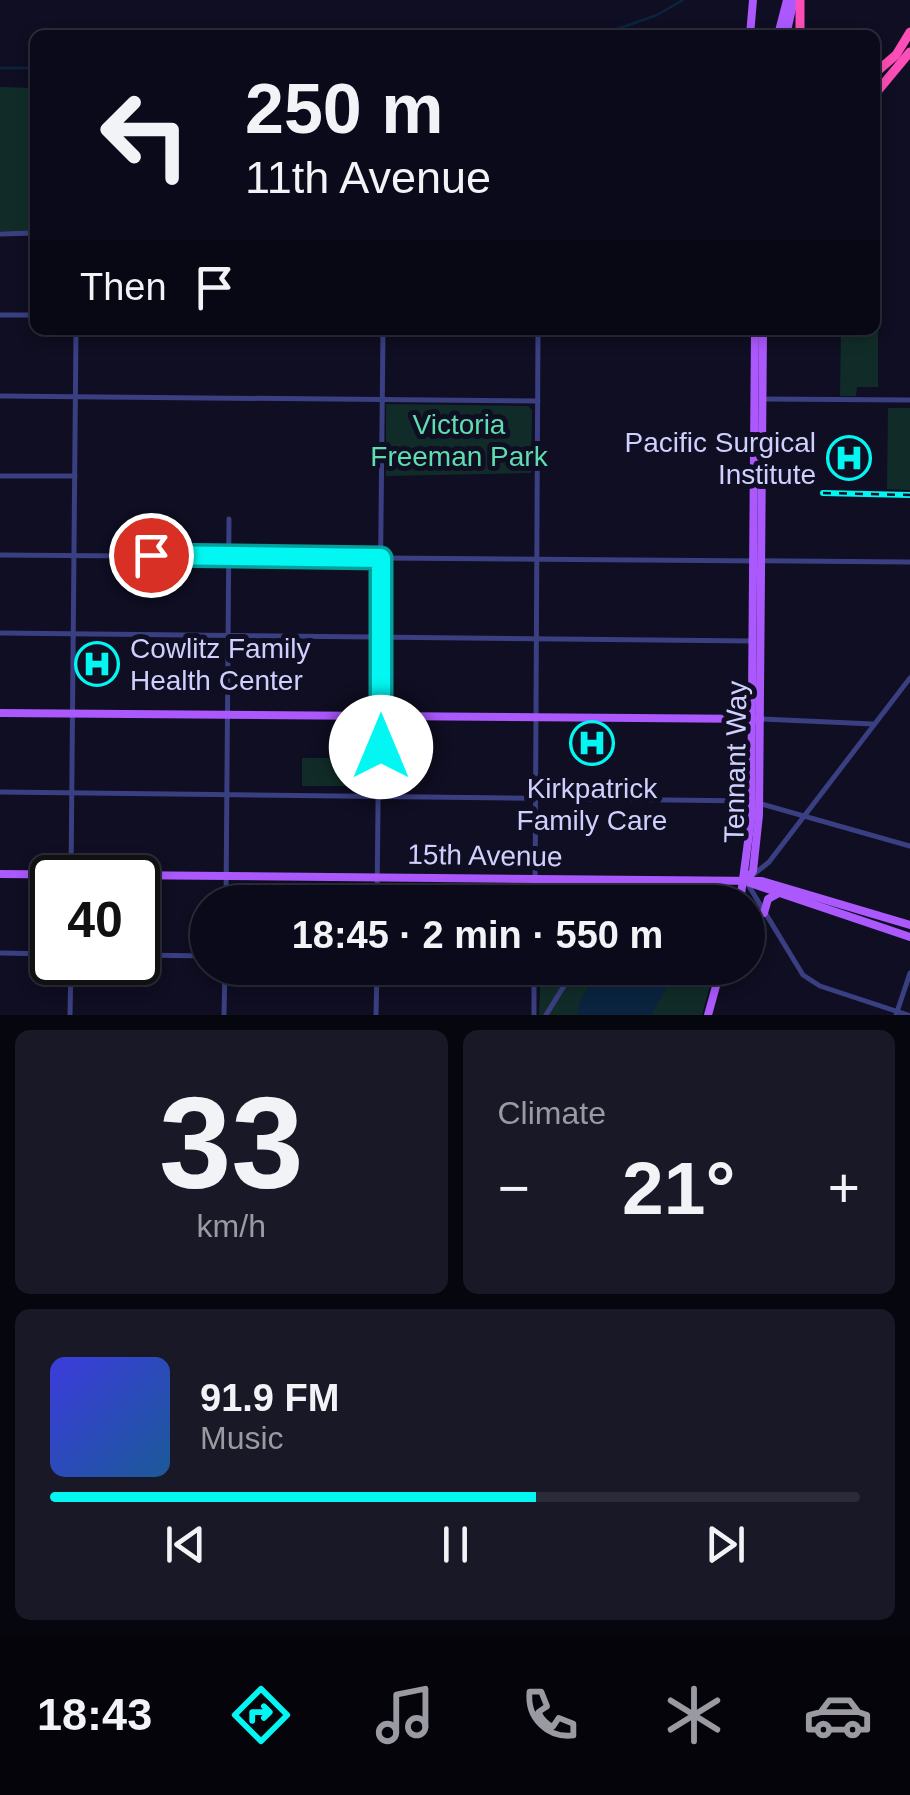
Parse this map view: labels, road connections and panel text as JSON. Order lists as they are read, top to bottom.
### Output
{
  "streets": {
    "main road": ["Tennant Way", "15th Avenue"]
  },
  "crossings": [
    ["Tennant Way", "15th Avenue"]
  ],
  "parks": ["Victoria Freeman Park"],
  "places": {
    "hospital": ["Pacific Surgical Institute", "Cowlitz Family Health Center", "Kirkpatrick Family Care"]
  },
  "page": {
    "turn": ["250 m", "11th Avenue"],
    "then": "Then",
    "limit": "40",
    "trip": "18:45 · 2 min · 550 m",
    "tile": [
      ["33", "km/h"],
      "Climate"
    ],
    "heat": ["−", "21°", "+"],
    "song": ["91.9 FM", "Music"],
    "tabs": "18:43"
  }
}
